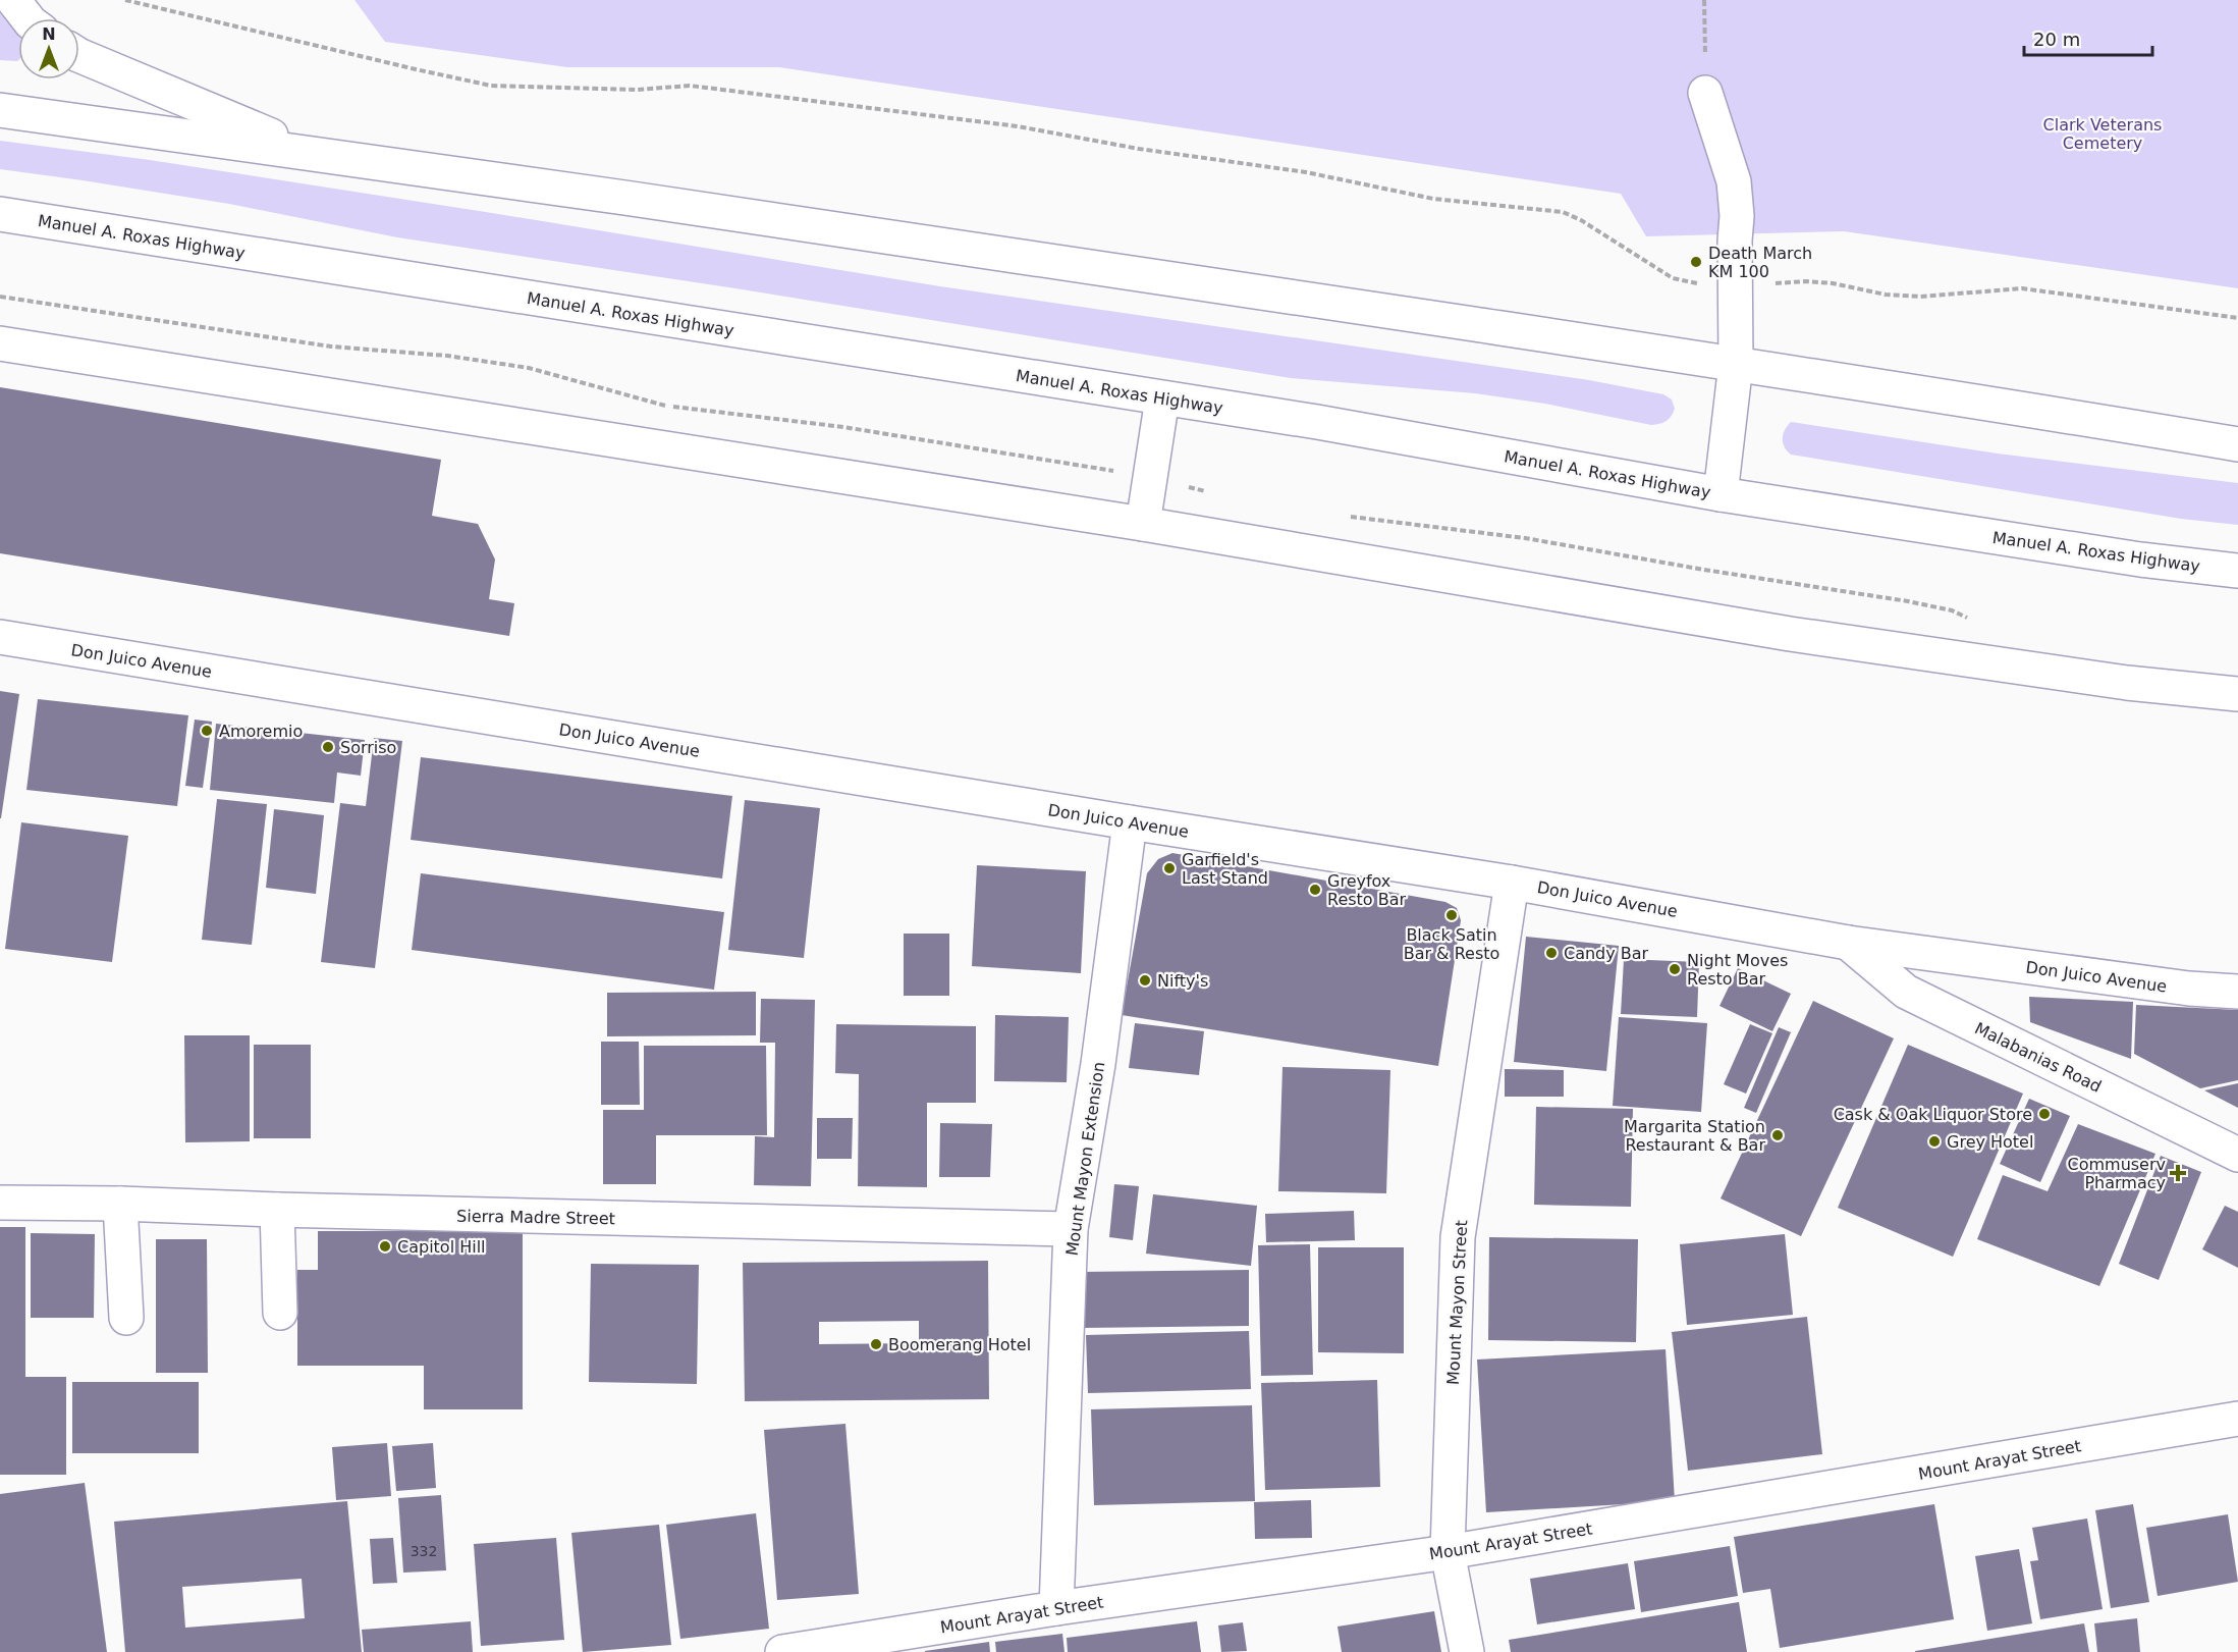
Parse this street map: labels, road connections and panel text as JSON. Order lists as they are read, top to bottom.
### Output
{
  "streets": {
    "main road": [
      "Manuel A. Roxas Highway",
      "Don Juico Avenue",
      "Malabanias Road",
      "Mount Mayon Extension",
      "Sierra Madre Street",
      "Mount Mayon Street",
      "Mount Arayat Street"
    ]
  },
  "crossings": [
    ["Don Juico Avenue", "Malabanias Road"],
    ["Don Juico Avenue", "Mount Mayon Extension"],
    ["Don Juico Avenue", "Mount Mayon Street"],
    ["Mount Mayon Extension", "Sierra Madre Street"],
    ["Mount Mayon Extension", "Mount Arayat Street"],
    ["Mount Mayon Street", "Mount Arayat Street"]
  ],
  "parks": ["Clark Veterans Cemetery"],
  "places": {
    "other": [
      "Death March KM 100",
      "Amoremio",
      "Sorriso",
      "Garfield's Last Stand",
      "Greyfox Resto Bar",
      "Black Satin Bar & Resto",
      "Candy Bar",
      "Night Moves Resto Bar",
      "Nifty's",
      "Cask & Oak Liquor Store",
      "Margarita Station Restaurant & Bar",
      "Grey Hotel",
      "Capitol Hill",
      "Boomerang Hotel"
    ],
    "health": ["Commuserv Pharmacy"]
  },
  "house_numbers": ["332"],
  "scale_bar": "20 m",
  "north": "top"
}
